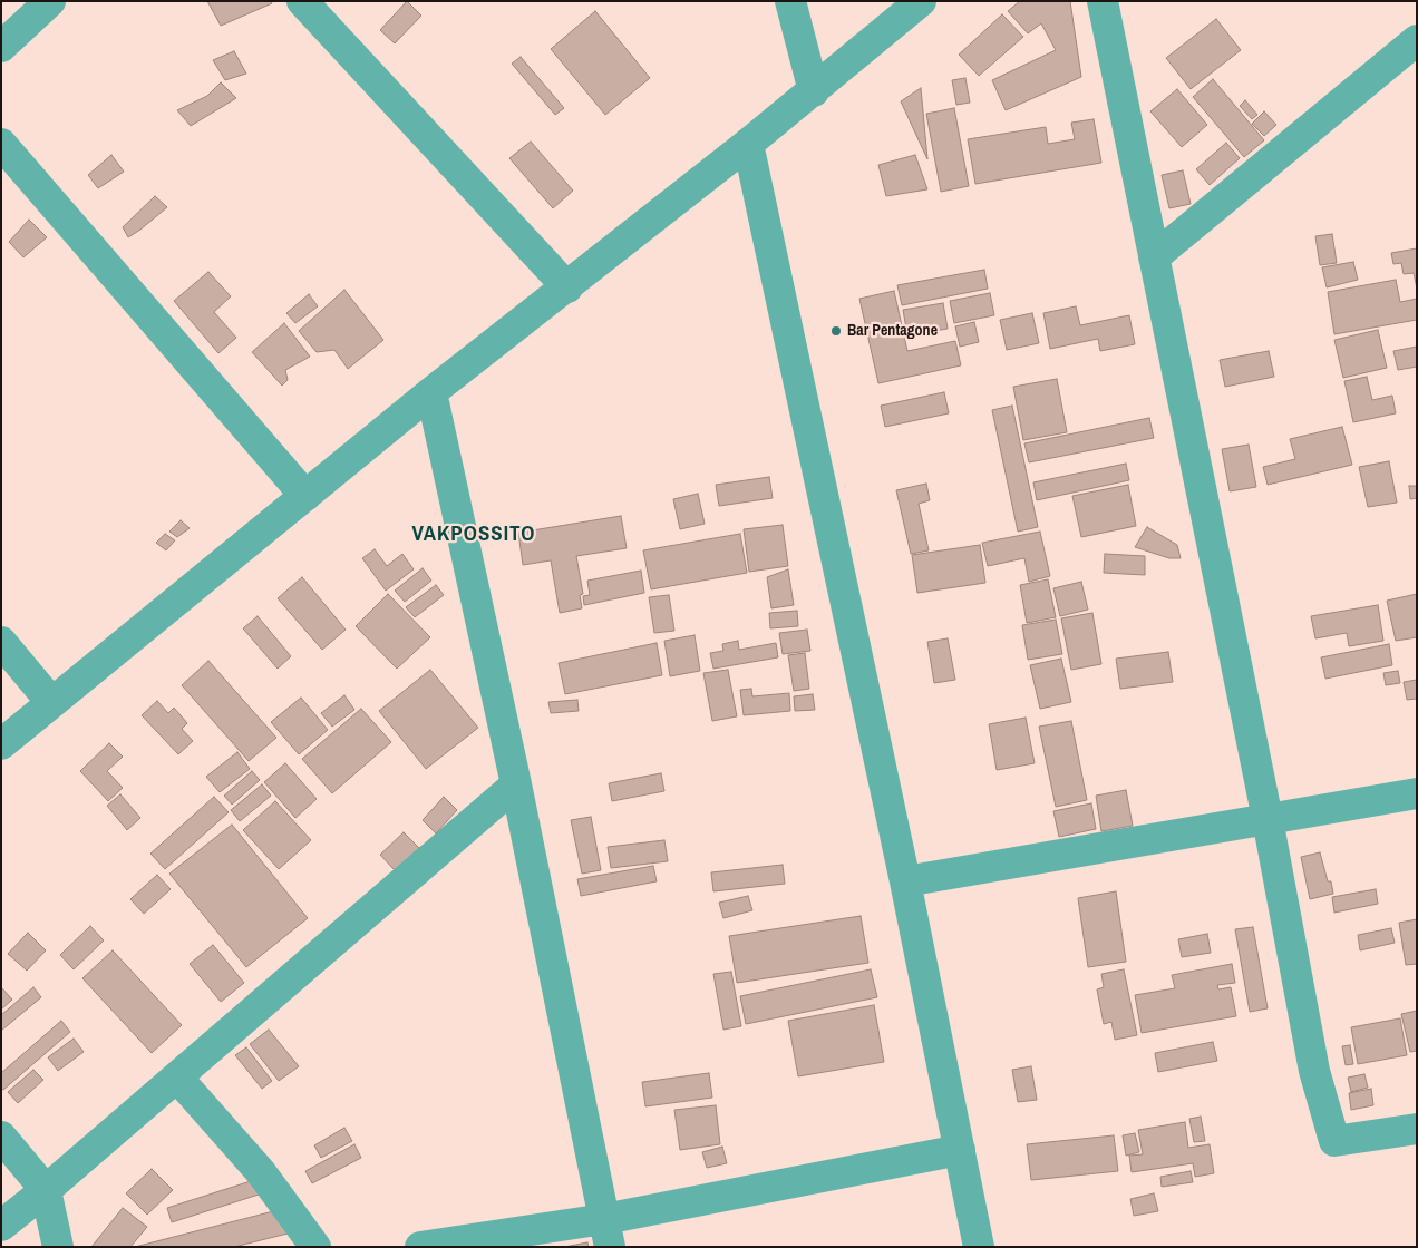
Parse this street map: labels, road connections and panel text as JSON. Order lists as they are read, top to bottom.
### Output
{
  "districts": ["VAKPOSSITO"],
  "places": ["Bar Pentagone"]
}
